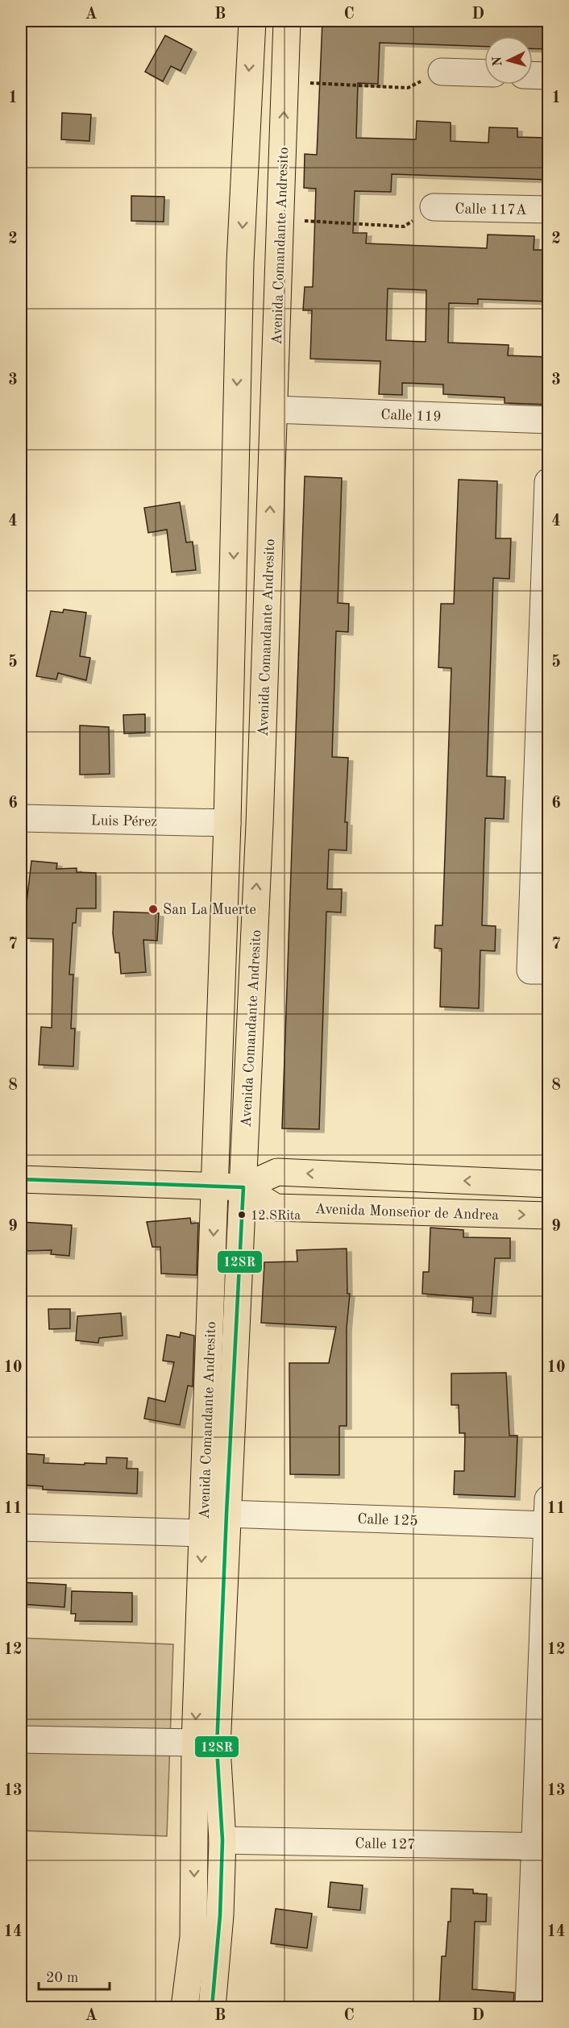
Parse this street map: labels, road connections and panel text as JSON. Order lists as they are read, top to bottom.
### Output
{
  "streets": {
    "main road": ["Avenida Comandante Andresito", "Avenida Monseñor de Andrea"],
    "street": [
      "Calle 117A",
      "Calle 119",
      "Luis Pérez",
      "Calle 125",
      "Calle 127"
    ]
  },
  "crossings": [
    ["Avenida Comandante Andresito", "Calle 119"],
    ["Avenida Comandante Andresito", "Luis Pérez"],
    ["Avenida Comandante Andresito", "Avenida Monseñor de Andrea"],
    ["Avenida Comandante Andresito", "Calle 125"],
    ["Avenida Comandante Andresito", "Calle 127"]
  ],
  "places": ["San La Muerte", "12 SRita"],
  "lines": ["transit line 12SR"],
  "scale_bar": "20 m",
  "north": "left",
  "grid": {
    "columns": [
      "A",
      "B",
      "C",
      "D"
    ],
    "rows": [
      "1",
      "2",
      "3",
      "4",
      "5",
      "6",
      "7",
      "8",
      "9",
      "10",
      "11",
      "12",
      "13",
      "14"
    ]
  }
}
